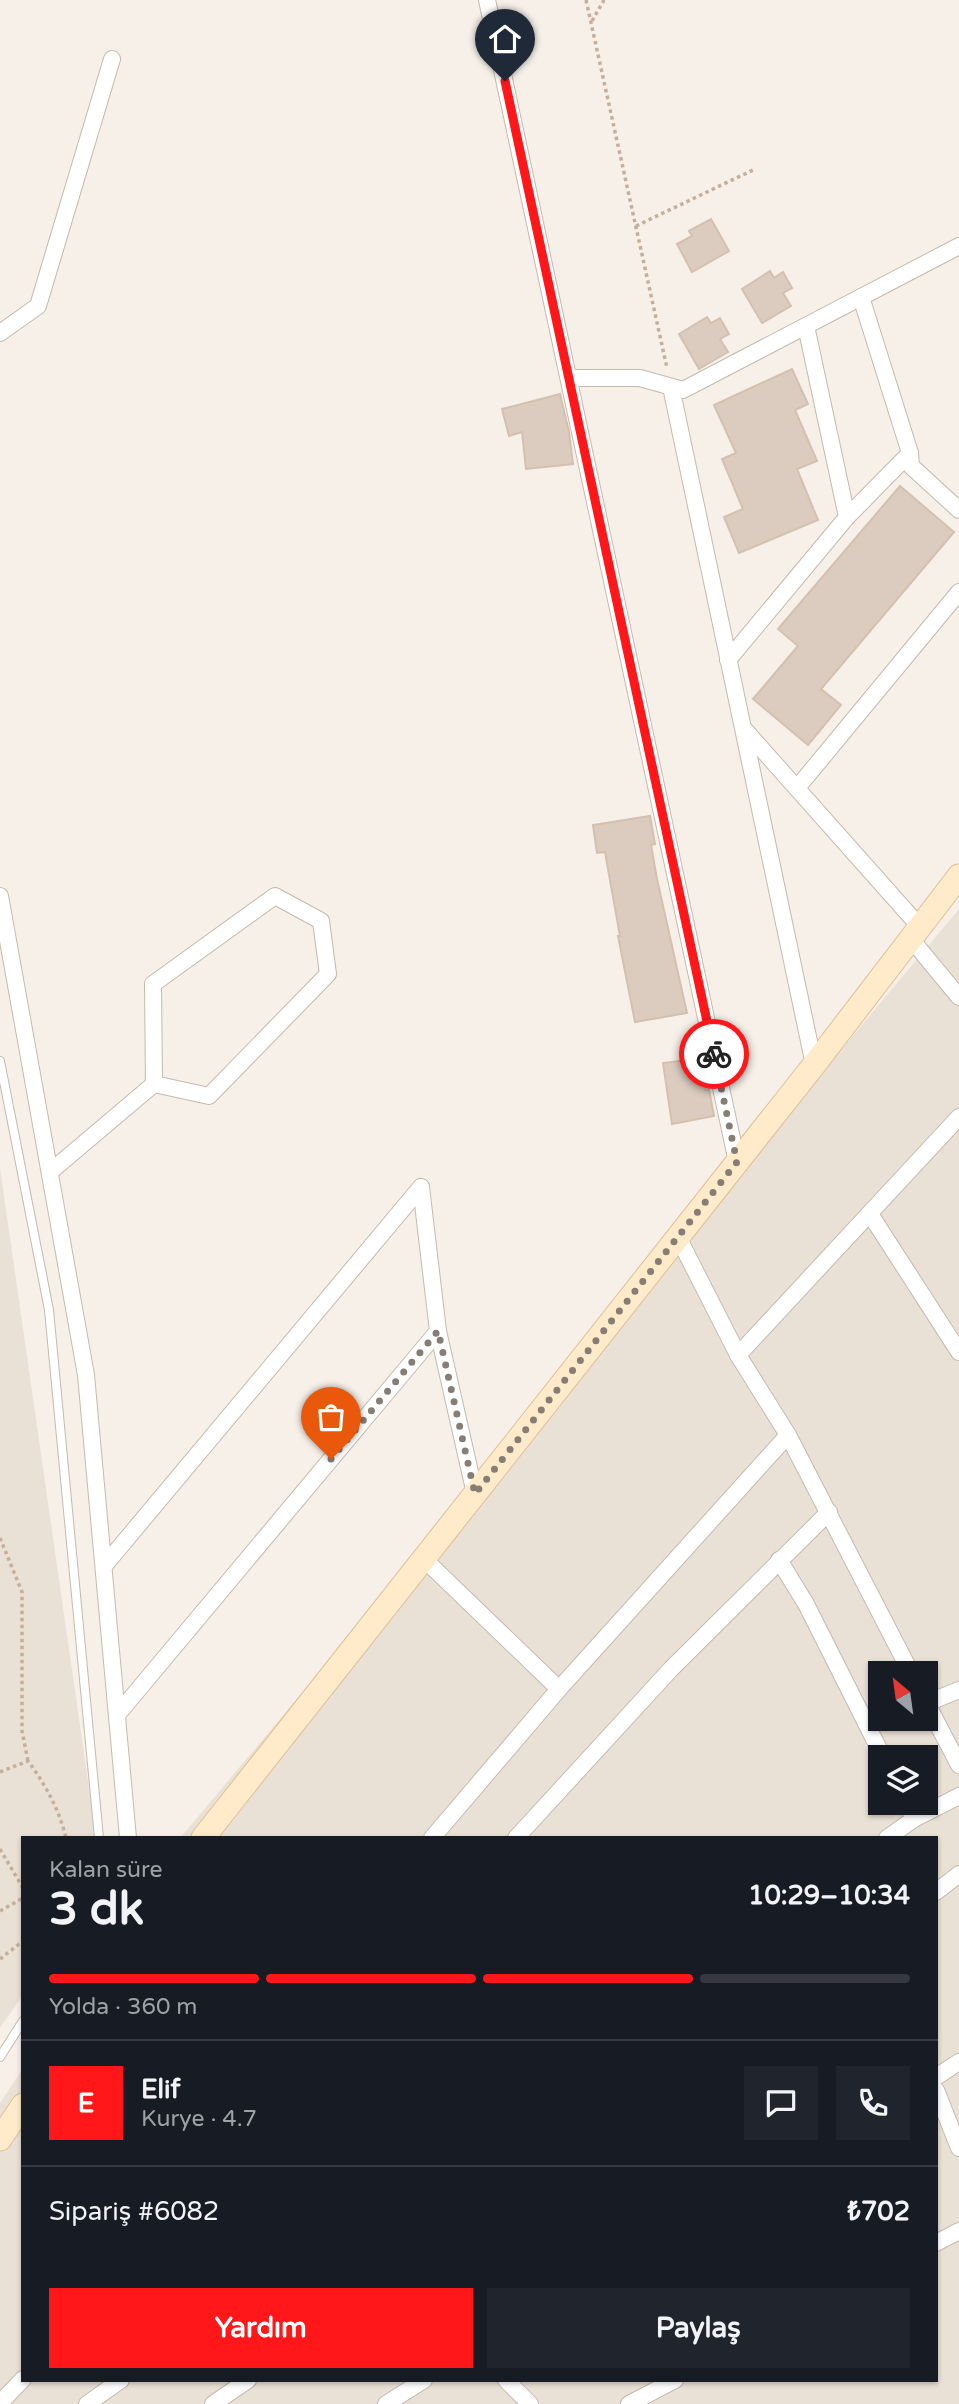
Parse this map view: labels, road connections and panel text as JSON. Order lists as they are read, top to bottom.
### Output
{
  "north": "top left",
  "page": {
    "heading": ["3 dk", "Kalan süre", "10:29–10:34"],
    "panel": [
      "Elif",
      "Kurye · 4.7",
      "Sipariş #6082",
      "₺702"
    ],
    "bar": "Yolda · 360 m",
    "round": "E",
    "buttons": ["Yardım", "Paylaş"]
  }
}
